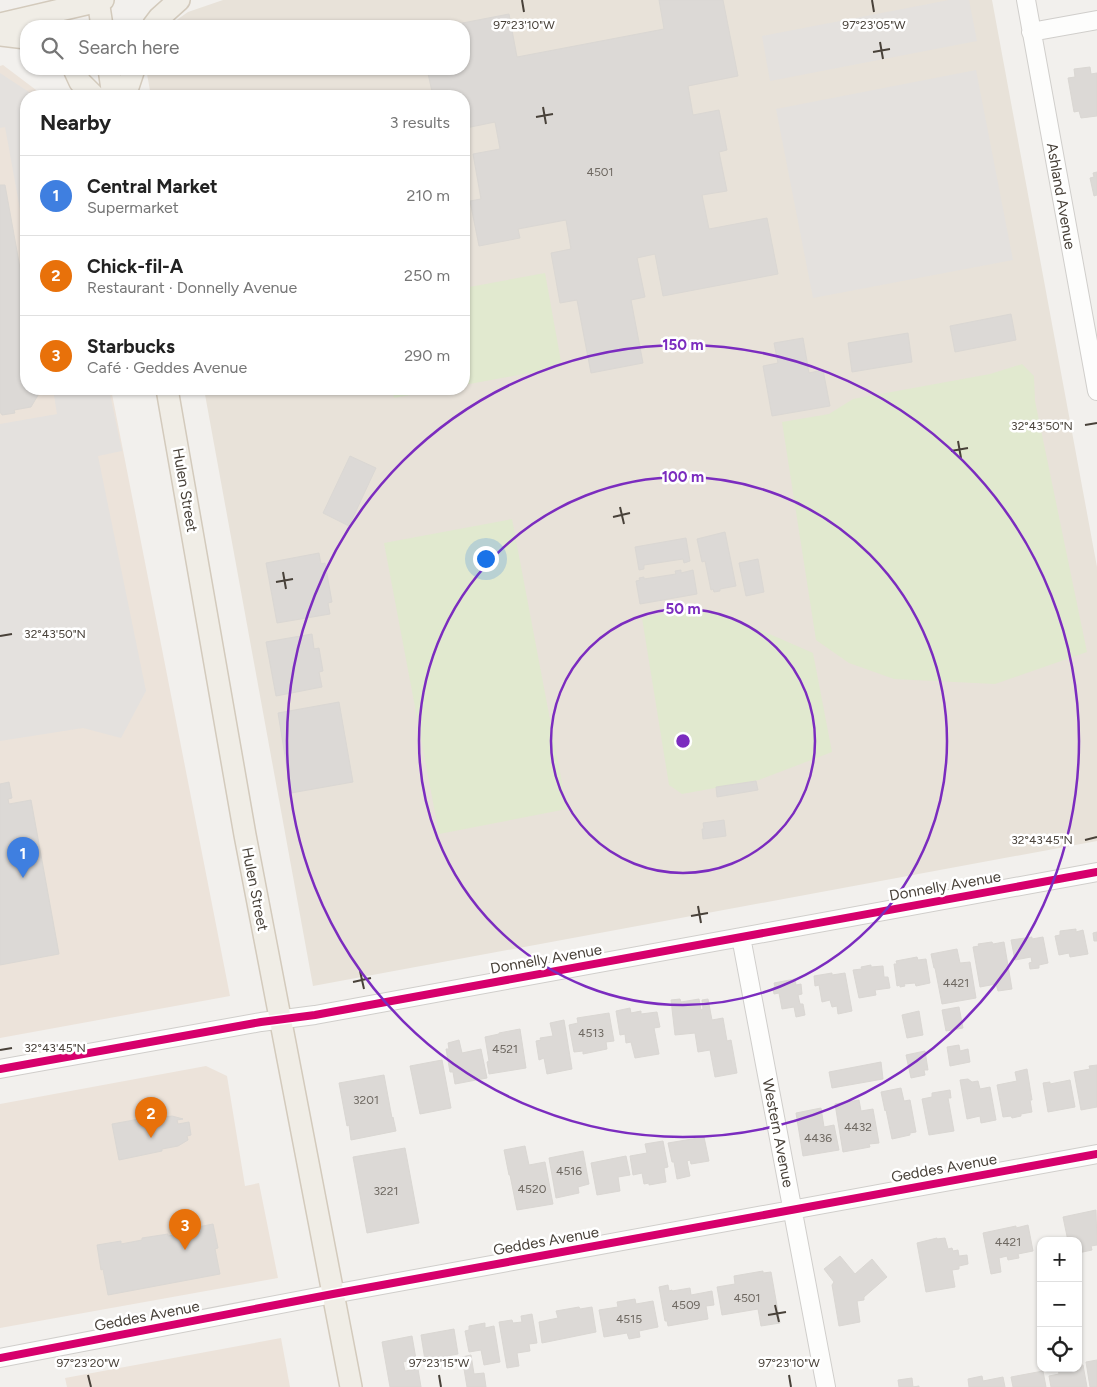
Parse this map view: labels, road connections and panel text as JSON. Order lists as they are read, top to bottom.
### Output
{
  "streets": {
    "main road": ["Hulen Street"],
    "street": [
      "Ashland Avenue",
      "Donnelly Avenue",
      "Western Avenue",
      "Geddes Avenue"
    ]
  },
  "crossings": [
    ["Hulen Street", "Donnelly Avenue"],
    ["Hulen Street", "Geddes Avenue"],
    ["Donnelly Avenue", "Western Avenue"],
    ["Western Avenue", "Geddes Avenue"]
  ],
  "house_numbers": [
    "4501",
    "4421",
    "4513",
    "4521",
    "3201",
    "4432",
    "4436",
    "4516",
    "4520",
    "3221",
    "4421",
    "4501",
    "4509",
    "4515"
  ],
  "page": {
    "search": "Search here",
    "heading": ["Nearby", "3 results"],
    "list": [
      {
        "mark": "1",
        "name": "Central Market",
        "note": "Supermarket",
        "value": "210 m"
      },
      {
        "mark": "2",
        "name": "Chick-fil-A",
        "note": "Restaurant · Donnelly Avenue",
        "value": "250 m"
      },
      {
        "mark": "3",
        "name": "Starbucks",
        "note": "Café · Geddes Avenue",
        "value": "290 m"
      }
    ],
    "pins": ["1", "2", "3"],
    "map_buttons": ["+", "−"]
  },
  "coordinates": [
    "97°23'05\"W",
    "97°23'10\"W",
    "32°43'50\"N",
    "32°43'45\"N",
    "97°23'20\"W",
    "97°23'15\"W"
  ],
  "rings": ["150 m", "100 m", "50 m"]
}
